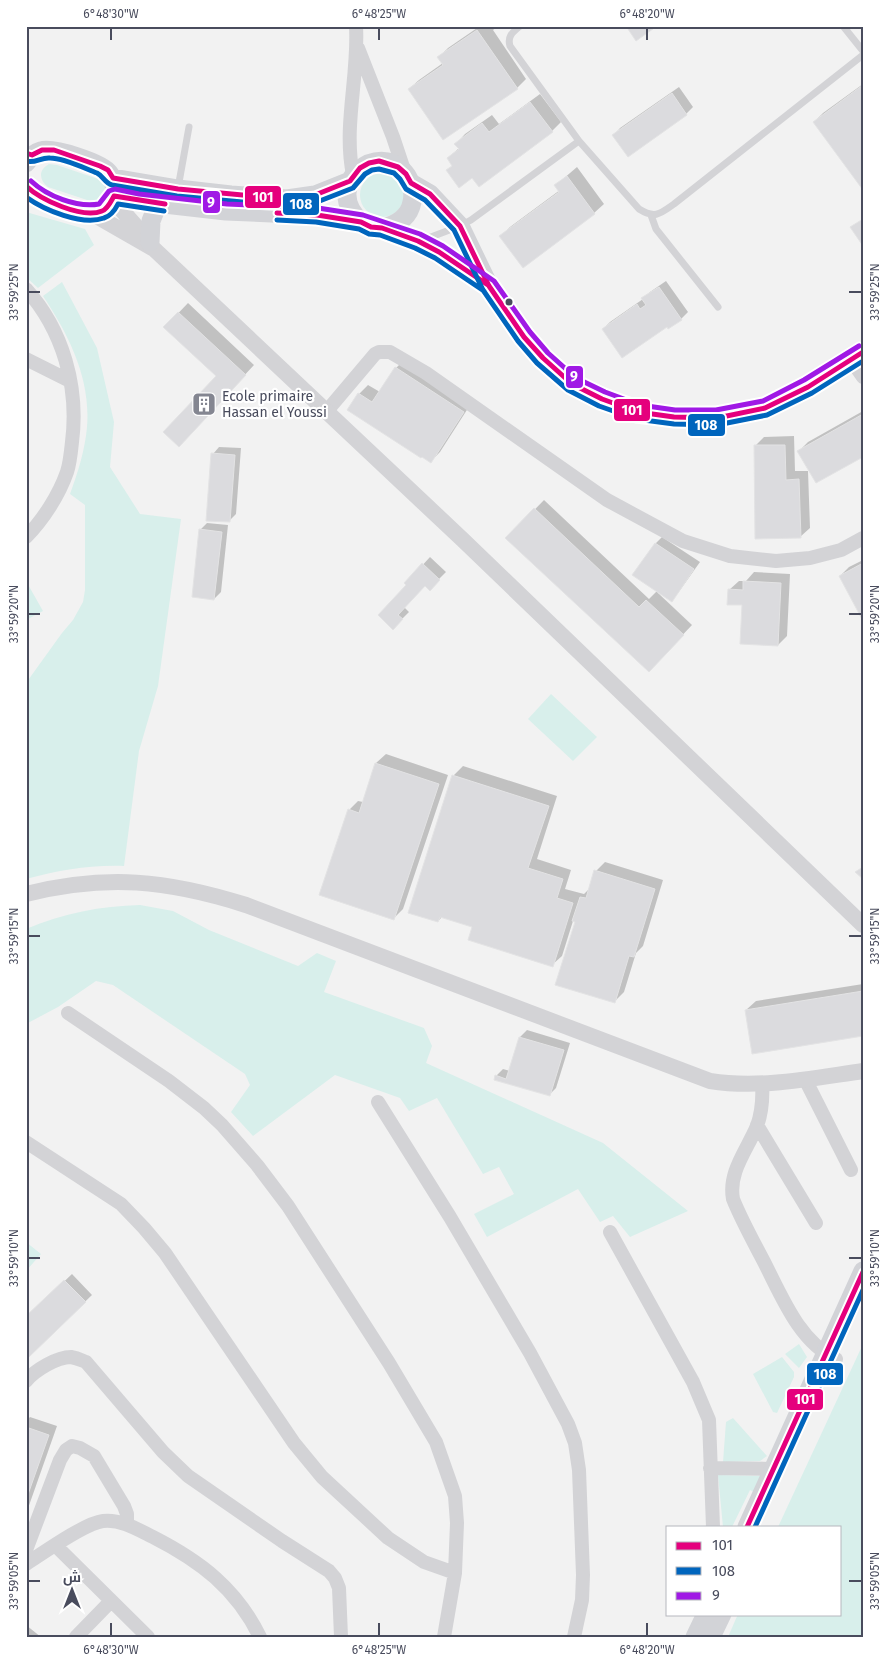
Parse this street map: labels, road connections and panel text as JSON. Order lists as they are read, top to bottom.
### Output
{
  "places": {
    "building": ["Ecole primaire Hassan el Youssi"]
  },
  "lines": ["transit line 101", "transit line 108", "transit line 9"],
  "legend": ["101", "108", "9"],
  "north": "top",
  "coordinates": [
    "6°48'30\"W",
    "6°48'25\"W",
    "6°48'20\"W",
    "33°59'25\"N",
    "33°59'20\"N",
    "33°59'15\"N",
    "33°59'10\"N",
    "33°59'05\"N"
  ]
}
